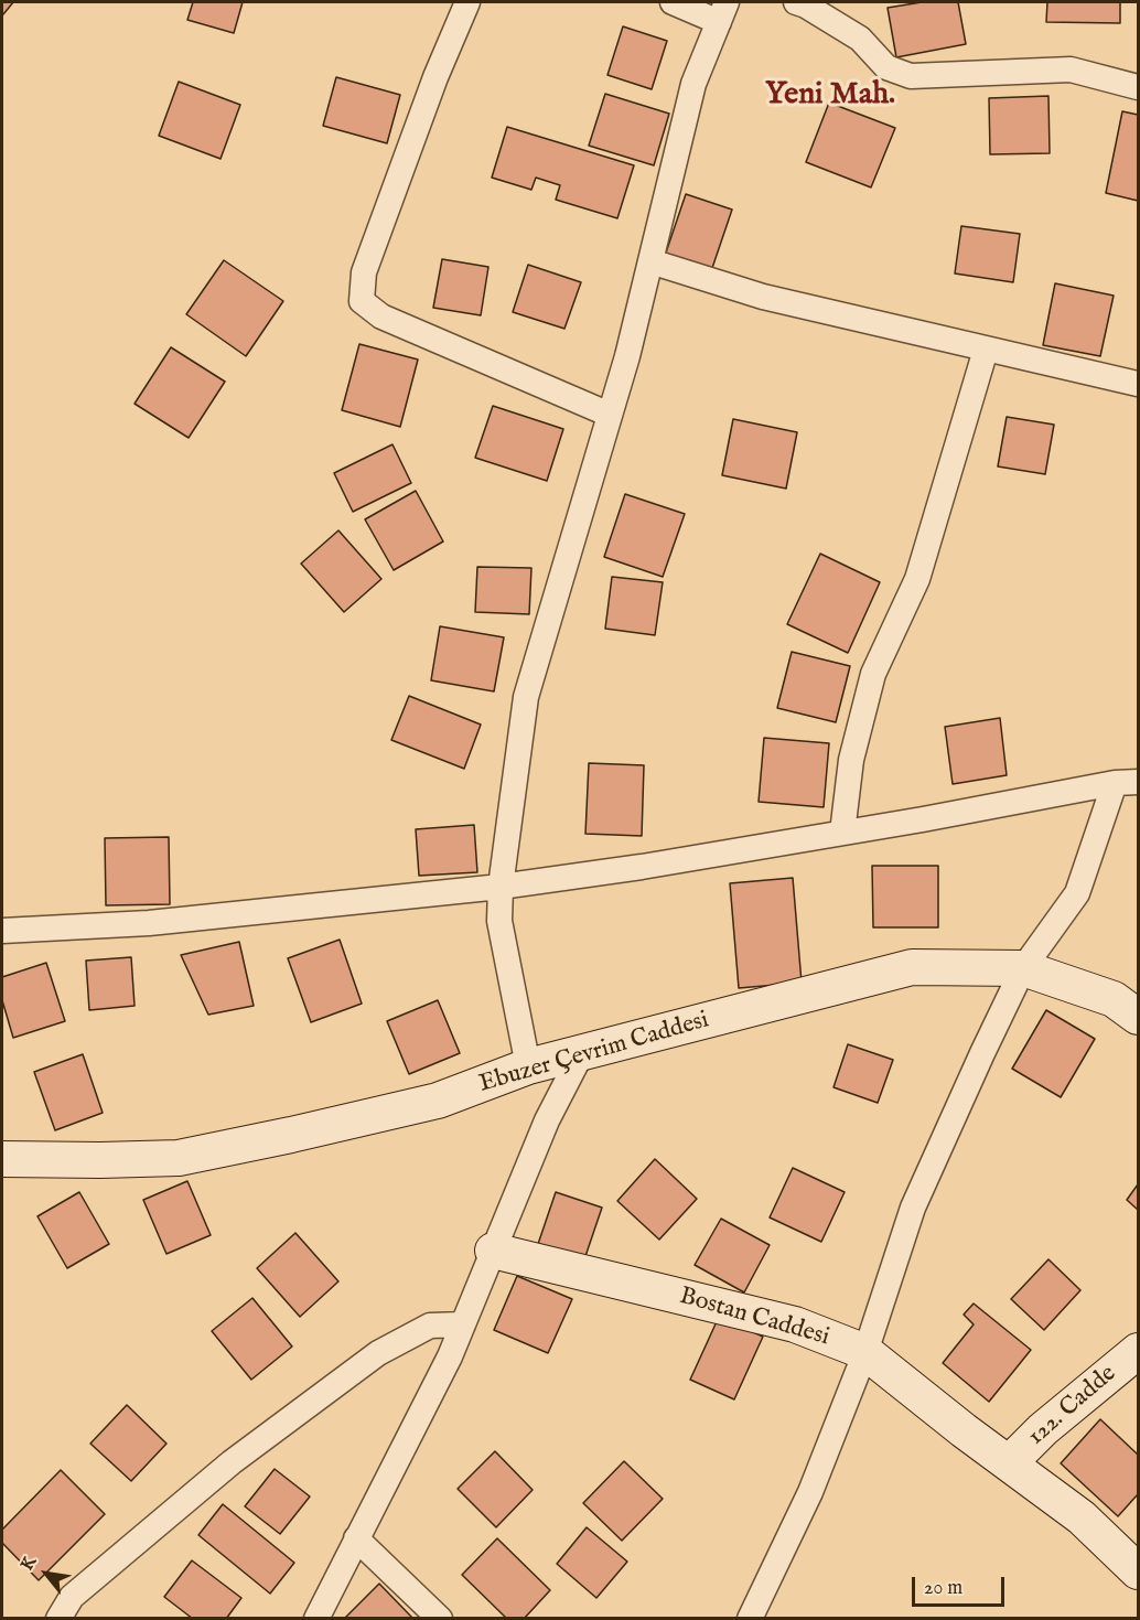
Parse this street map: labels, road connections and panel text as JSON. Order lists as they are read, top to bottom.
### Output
{
  "streets": {
    "street": ["Ebuzer Çevrim Caddesi", "Bostan Caddesi", "122. Cadde"]
  },
  "crossings": [
    ["Bostan Caddesi", "122. Cadde"]
  ],
  "districts": ["Yeni Mah."],
  "scale_bar": "20 m",
  "north": "top left"
}
